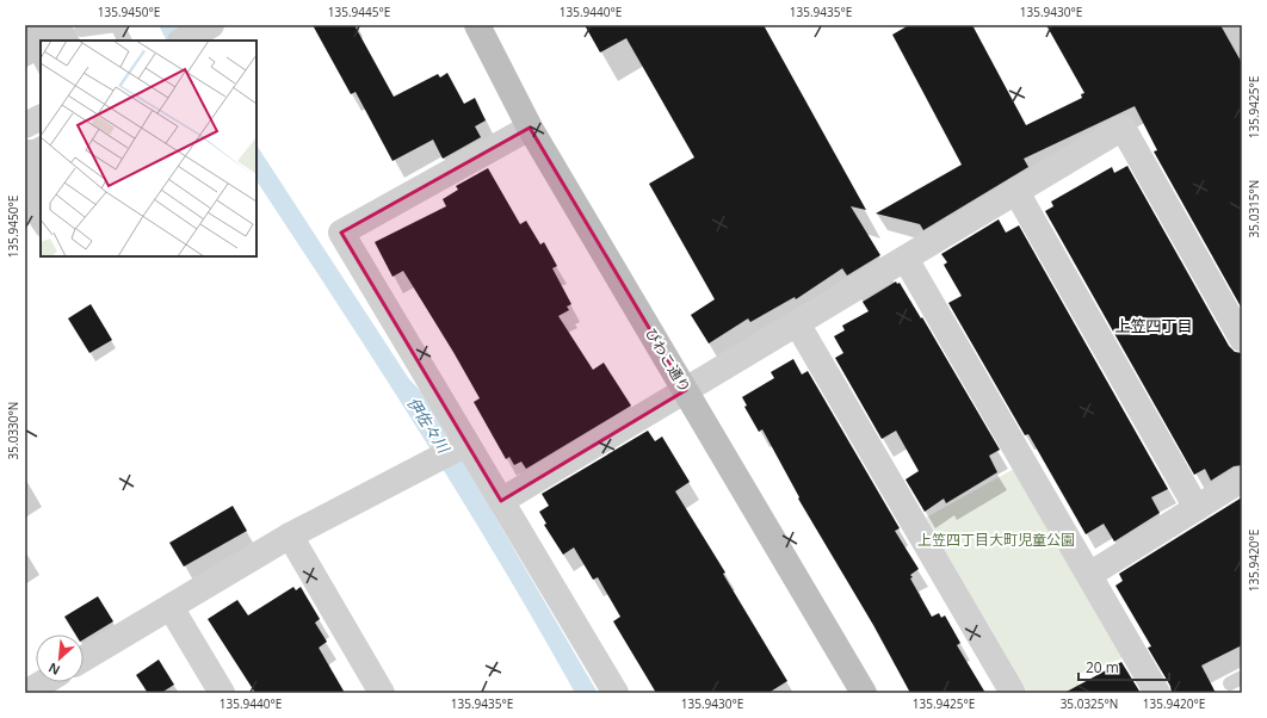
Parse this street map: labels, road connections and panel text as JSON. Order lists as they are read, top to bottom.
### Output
{
  "streets": {
    "street": ["びわこ通り"]
  },
  "districts": ["上笠四丁目"],
  "water": ["伊佐々川"],
  "parks": ["上笠四丁目大町児童公園"],
  "scale_bar": "20 m",
  "north": "bottom left",
  "coordinates": [
    "135.9450°E",
    "135.9445°E",
    "135.9440°E",
    "135.9435°E",
    "135.9430°E",
    "135.9425°E",
    "35.0315°N",
    "35.0330°N",
    "135.9420°E",
    "35.0325°N"
  ]
}
